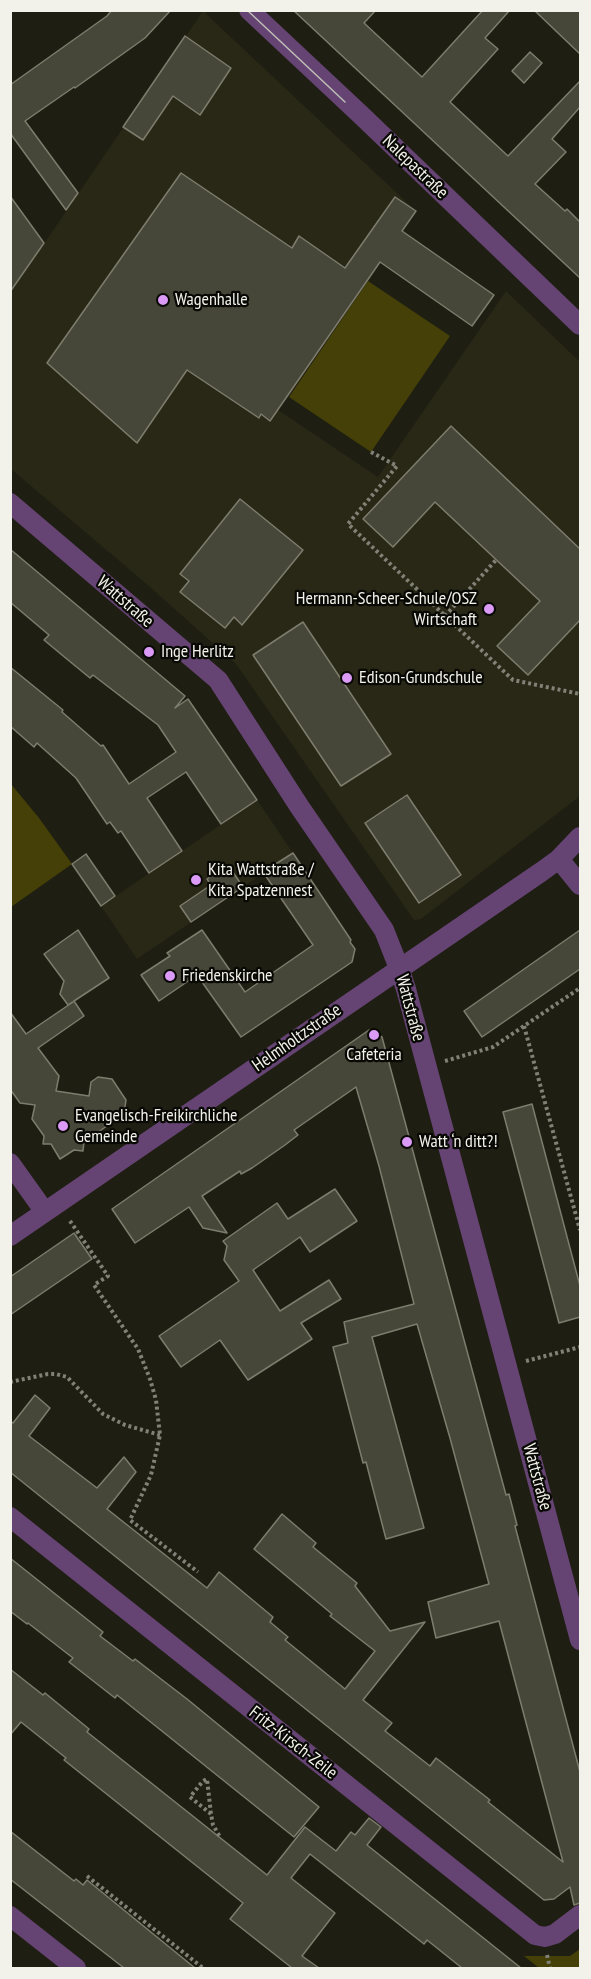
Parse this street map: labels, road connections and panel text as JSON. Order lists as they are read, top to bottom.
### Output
{
  "streets": {
    "street": [
      "Nalepastraße",
      "Wattstraße",
      "Helmholtzstraße",
      "Fritz-Kirsch-Zeile"
    ]
  },
  "crossings": [
    ["Wattstraße", "Helmholtzstraße"]
  ],
  "places": [
    "Wagenhalle",
    "Hermann-Scheer-Schule/OSZ Wirtschaft",
    "Inge Herlitz",
    "Edison-Grundschule",
    "Kita Wattstraße / Kita Spatzennest",
    "Friedenskirche",
    "Cafeteria",
    "Evangelisch-Freikirchliche Gemeinde",
    "Watt ‘n ditt?!"
  ]
}
